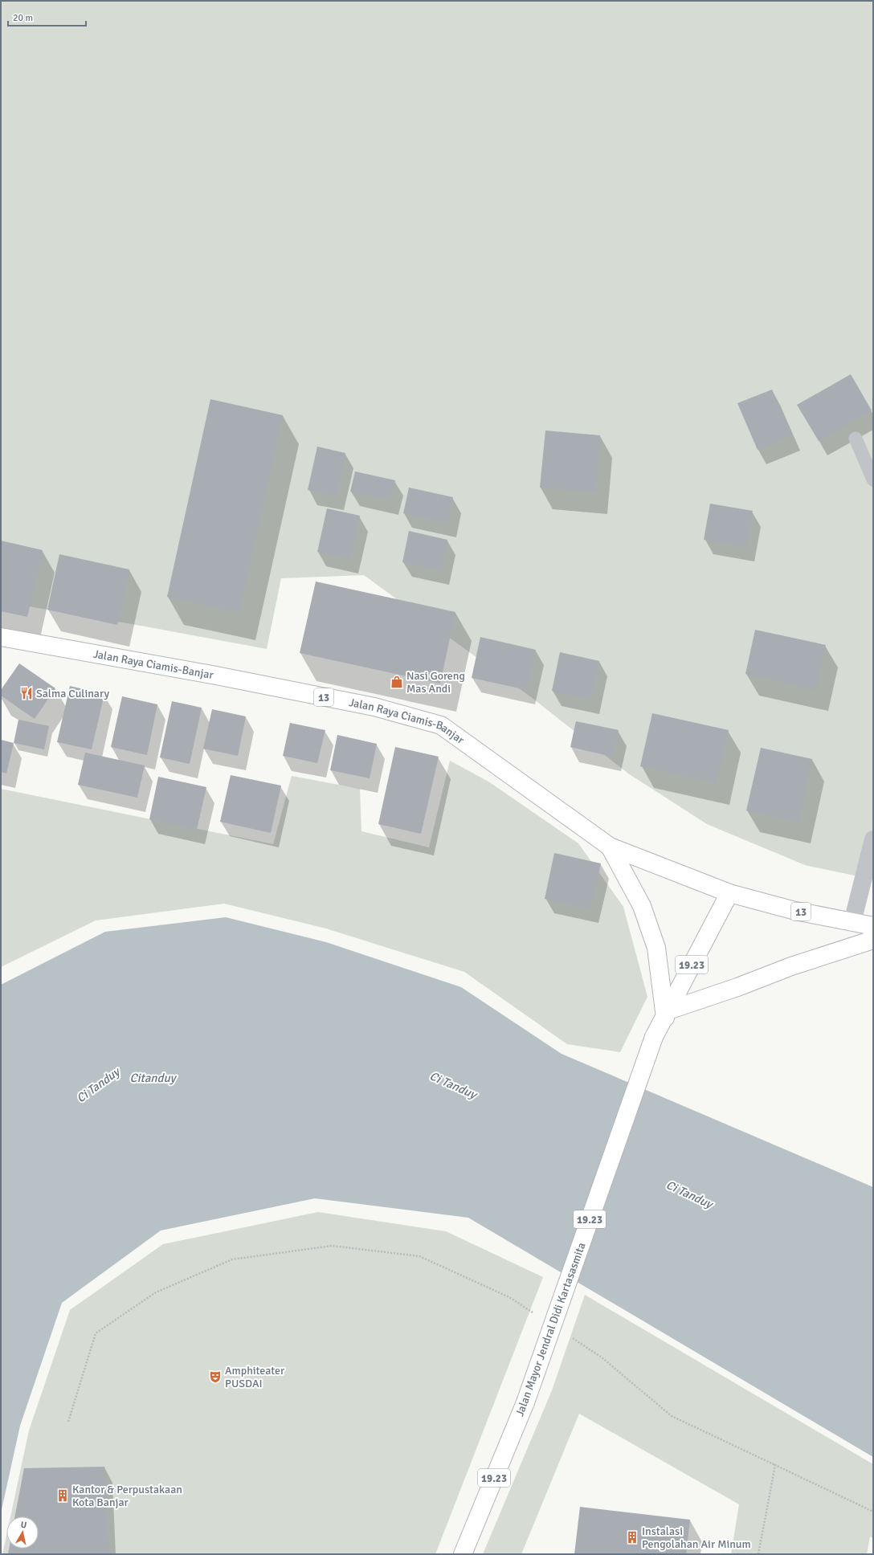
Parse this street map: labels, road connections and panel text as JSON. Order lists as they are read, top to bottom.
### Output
{
  "streets": {
    "main road": [
      "Jalan Raya Ciamis-Banjar",
      "13",
      "19.23",
      "Jalan Mayor Jendral Didi Kartasasmita"
    ]
  },
  "crossings": [
    ["Jalan Raya Ciamis-Banjar", "13"],
    ["13", "Jalan Mayor Jendral Didi Kartasasmita"]
  ],
  "water": ["Citanduy", "Ci Tanduy"],
  "places": {
    "shop": ["Nasi Goreng Mas Andi"],
    "restaurant": ["Salma Culinary"],
    "theatre": ["Amphiteater PUSDAI"],
    "building": ["Kantor & Perpustakaan Kota Banjar", "Instalasi Pengolahan Air Minum"]
  },
  "scale_bar": "20 m",
  "north": "top"
}
